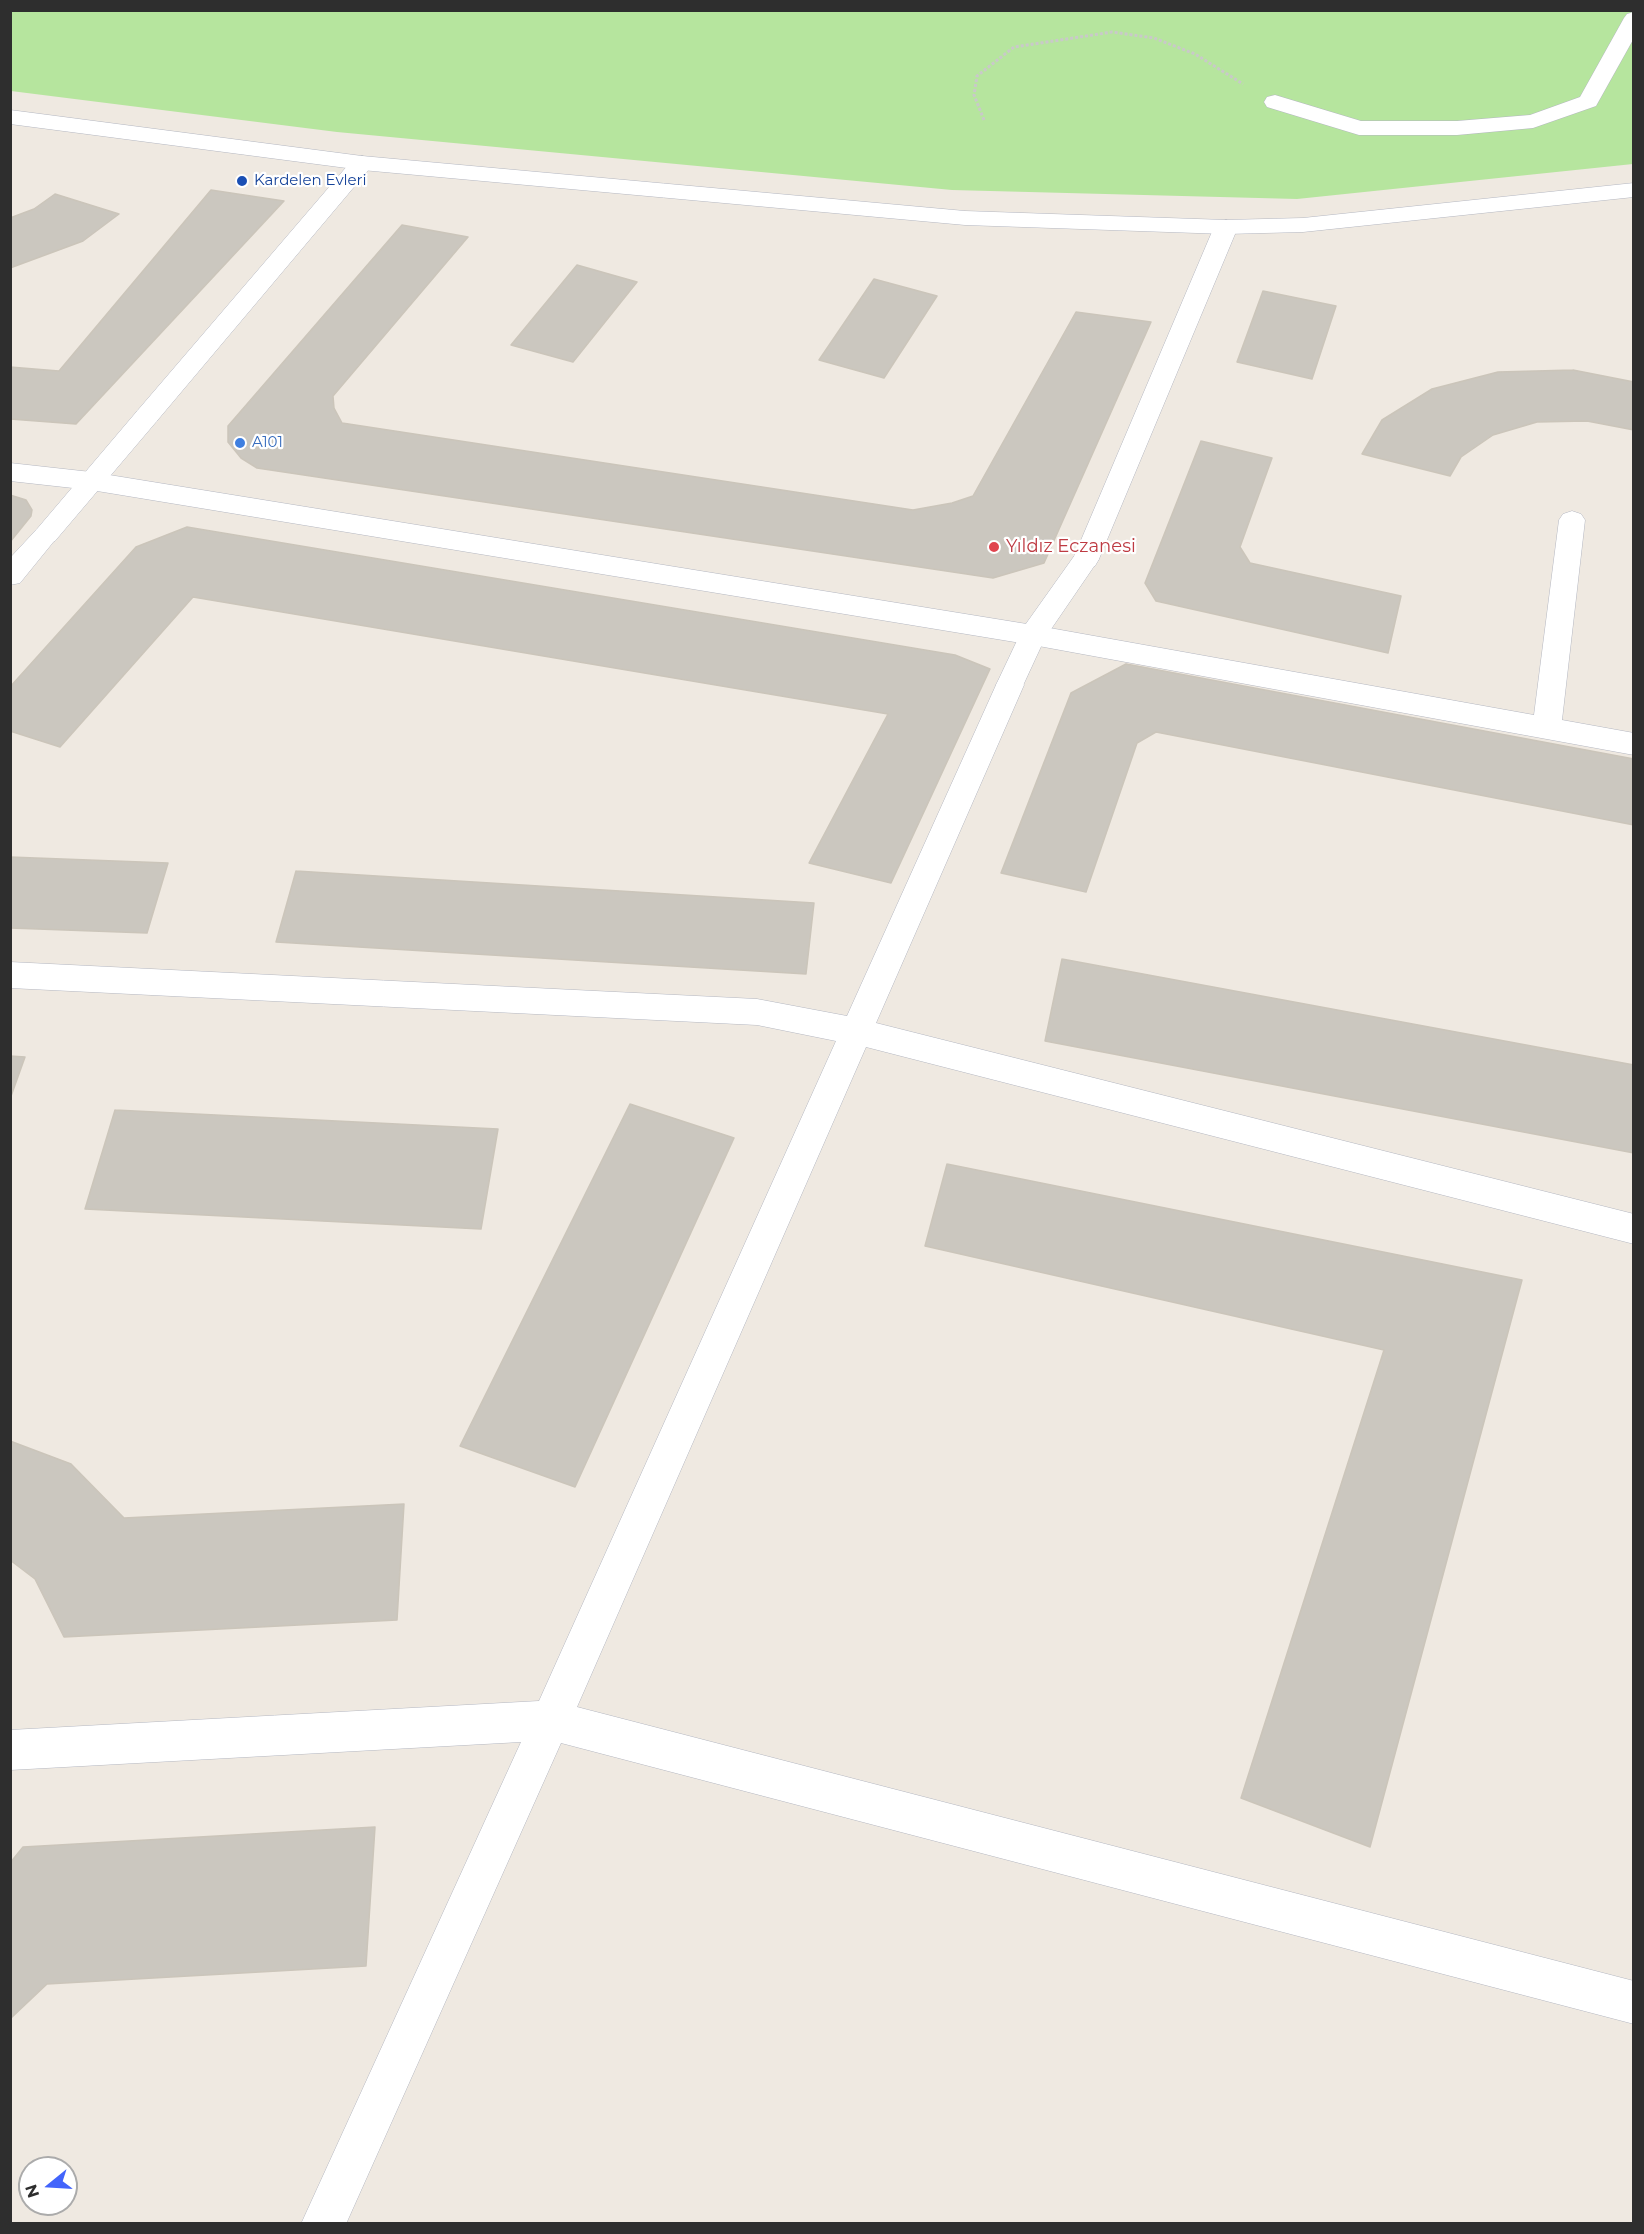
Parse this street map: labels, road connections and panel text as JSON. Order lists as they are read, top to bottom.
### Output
{
  "places": ["Kardelen Evleri", "A101", "Yıldız Eczanesi"],
  "north": "left"
}
